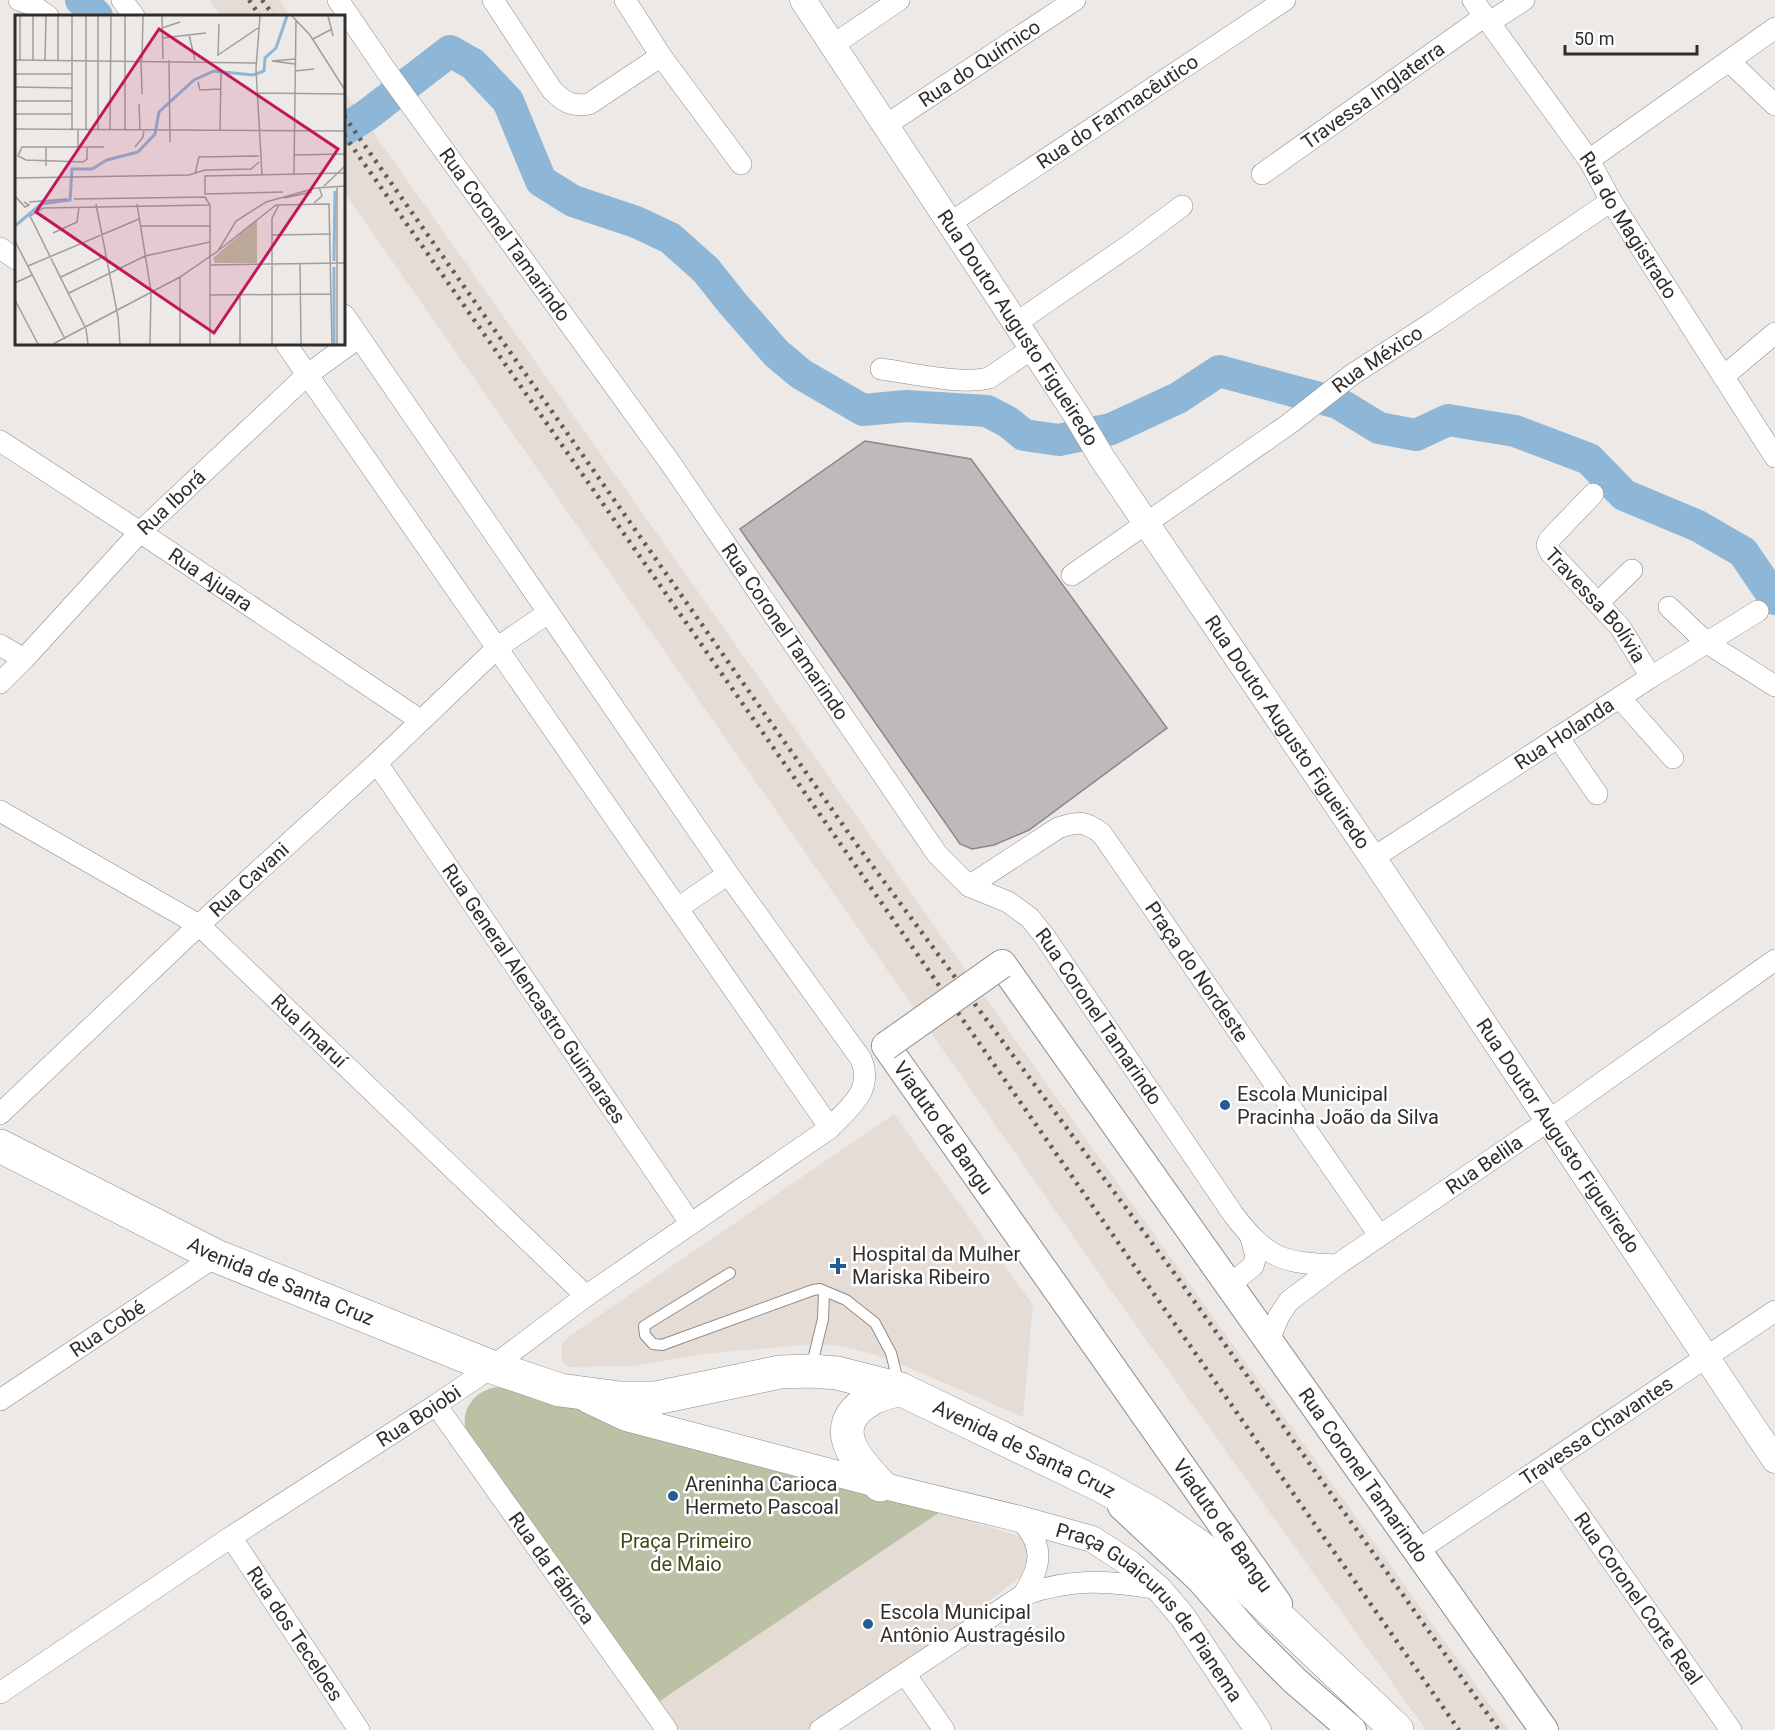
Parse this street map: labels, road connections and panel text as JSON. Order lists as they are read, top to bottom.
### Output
{
  "streets": {
    "main road": ["Rua Coronel Tamarindo", "Viaduto de Bangu", "Avenida de Santa Cruz"],
    "street": [
      "Rua do Químico",
      "Travessa Inglaterra",
      "Rua do Farmacêutico",
      "Rua do Magistrado",
      "Rua Doutor Augusto Figueiredo",
      "Rua México",
      "Rua Iborá",
      "Rua Ajuara",
      "Travessa Bolívia",
      "Rua Holanda",
      "Rua Cavani",
      "Praça do Nordeste",
      "Rua General Alencastro Guimaraes",
      "Rua Imaruí",
      "Rua Belila",
      "Rua Cobé",
      "Rua Boiobi",
      "Travessa Chavantes",
      "Rua da Fábrica",
      "Rua Coronel Corte Real",
      "Praça Guaicurus de Pianema",
      "Rua dos Teceloes"
    ]
  },
  "crossings": [
    ["Rua do Químico", "Rua Doutor Augusto Figueiredo"],
    ["Travessa Inglaterra", "Rua do Magistrado"],
    ["Rua do Farmacêutico", "Rua Doutor Augusto Figueiredo"],
    ["Rua do Magistrado", "Rua México"],
    ["Rua Coronel Tamarindo", "Praça do Nordeste"],
    ["Rua Coronel Tamarindo", "Viaduto de Bangu"],
    ["Rua Coronel Tamarindo", "Rua Belila"],
    ["Rua Coronel Tamarindo", "Travessa Chavantes"],
    ["Rua Doutor Augusto Figueiredo", "Rua México"],
    ["Rua Doutor Augusto Figueiredo", "Rua Holanda"],
    ["Rua Doutor Augusto Figueiredo", "Rua Belila"],
    ["Rua Doutor Augusto Figueiredo", "Travessa Chavantes"],
    ["Rua Iborá", "Rua Ajuara"],
    ["Rua Ajuara", "Rua Cavani"],
    ["Travessa Bolívia", "Rua Holanda"],
    ["Rua Cavani", "Rua General Alencastro Guimaraes"],
    ["Rua Cavani", "Rua Imaruí"],
    ["Praça do Nordeste", "Rua Belila"],
    ["Rua General Alencastro Guimaraes", "Rua Boiobi"],
    ["Rua Imaruí", "Rua Boiobi"],
    ["Viaduto de Bangu", "Avenida de Santa Cruz"],
    ["Avenida de Santa Cruz", "Rua Cobé"],
    ["Avenida de Santa Cruz", "Rua Boiobi"],
    ["Avenida de Santa Cruz", "Praça Guaicurus de Pianema"],
    ["Rua Boiobi", "Rua da Fábrica"],
    ["Rua Boiobi", "Rua dos Teceloes"],
    ["Travessa Chavantes", "Rua Coronel Corte Real"]
  ],
  "parks": ["Praça Primeiro de Maio"],
  "places": {
    "other": ["Escola Municipal Pracinha João da Silva", "Areninha Carioca Hermeto Pascoal", "Escola Municipal Antônio Austragésilo"],
    "health": ["Hospital da Mulher Mariska Ribeiro"]
  },
  "scale_bar": "50 m"
}
